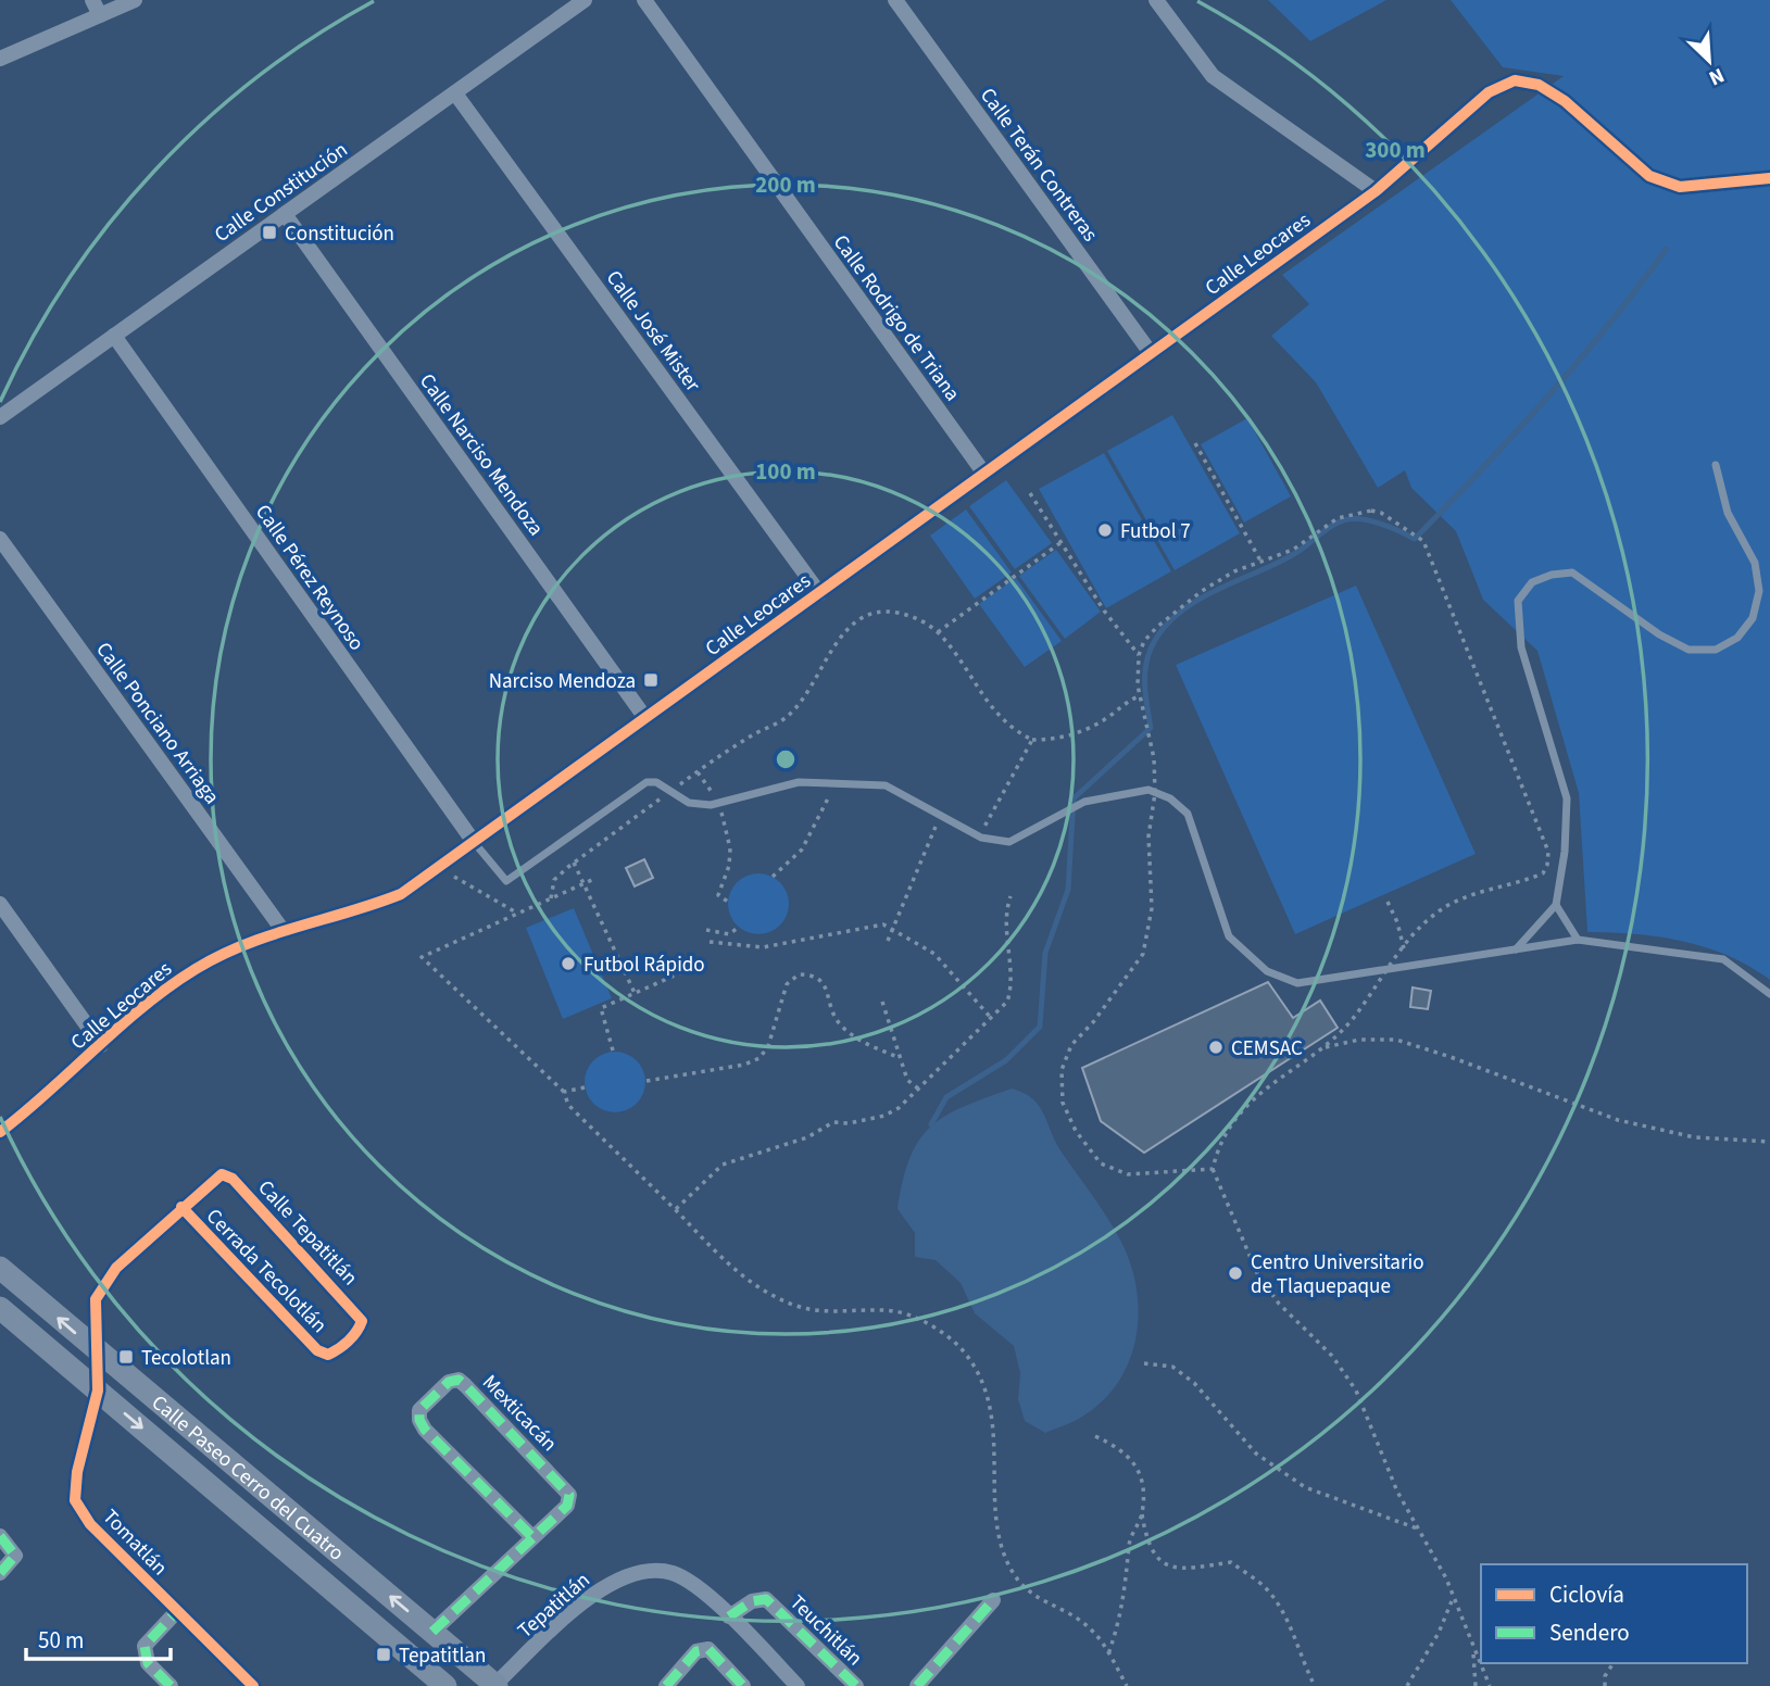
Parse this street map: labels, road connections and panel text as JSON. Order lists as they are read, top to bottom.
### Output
{
  "streets": {
    "street": [
      "Calle Terán Contreras",
      "Calle Constitución",
      "Calle Leocares",
      "Calle Rodrigo de Triana",
      "Calle José Mister",
      "Calle Narciso Mendoza",
      "Calle Pérez Reynoso",
      "Calle Ponciano Arriaga",
      "Calle Tepatitlán",
      "Cerrada Tecolotlán",
      "Mexticacán",
      "Calle Paseo Cerro del Cuatro",
      "Tomatlán",
      "Tepatitlán",
      "Teuchitlán"
    ]
  },
  "crossings": [
    ["Calle Terán Contreras", "Calle Leocares"],
    ["Calle Constitución", "Calle José Mister"],
    ["Calle Constitución", "Calle Narciso Mendoza"],
    ["Calle Constitución", "Calle Pérez Reynoso"],
    ["Calle Leocares", "Calle Rodrigo de Triana"],
    ["Calle Leocares", "Calle José Mister"],
    ["Calle Leocares", "Calle Narciso Mendoza"],
    ["Calle Leocares", "Calle Pérez Reynoso"],
    ["Calle Leocares", "Calle Ponciano Arriaga"],
    ["Calle Tepatitlán", "Cerrada Tecolotlán"],
    ["Cerrada Tecolotlán", "Calle Paseo Cerro del Cuatro"],
    ["Cerrada Tecolotlán", "Tomatlán"],
    ["Mexticacán", "Calle Paseo Cerro del Cuatro"],
    ["Calle Paseo Cerro del Cuatro", "Tomatlán"],
    ["Calle Paseo Cerro del Cuatro", "Tepatitlán"],
    ["Tepatitlán", "Teuchitlán"]
  ],
  "places": {
    "transit": [
      "Constitución",
      "Narciso Mendoza",
      "Tecolotlan",
      "Tepatitlan"
    ],
    "other": [
      "Futbol 7",
      "Futbol Rápido",
      "CEMSAC",
      "Centro Universitario de Tlaquepaque"
    ]
  },
  "legend": ["Ciclovía", "Sendero"],
  "scale_bar": "50 m",
  "north": "bottom right",
  "rings": ["300 m", "200 m", "100 m"]
}
